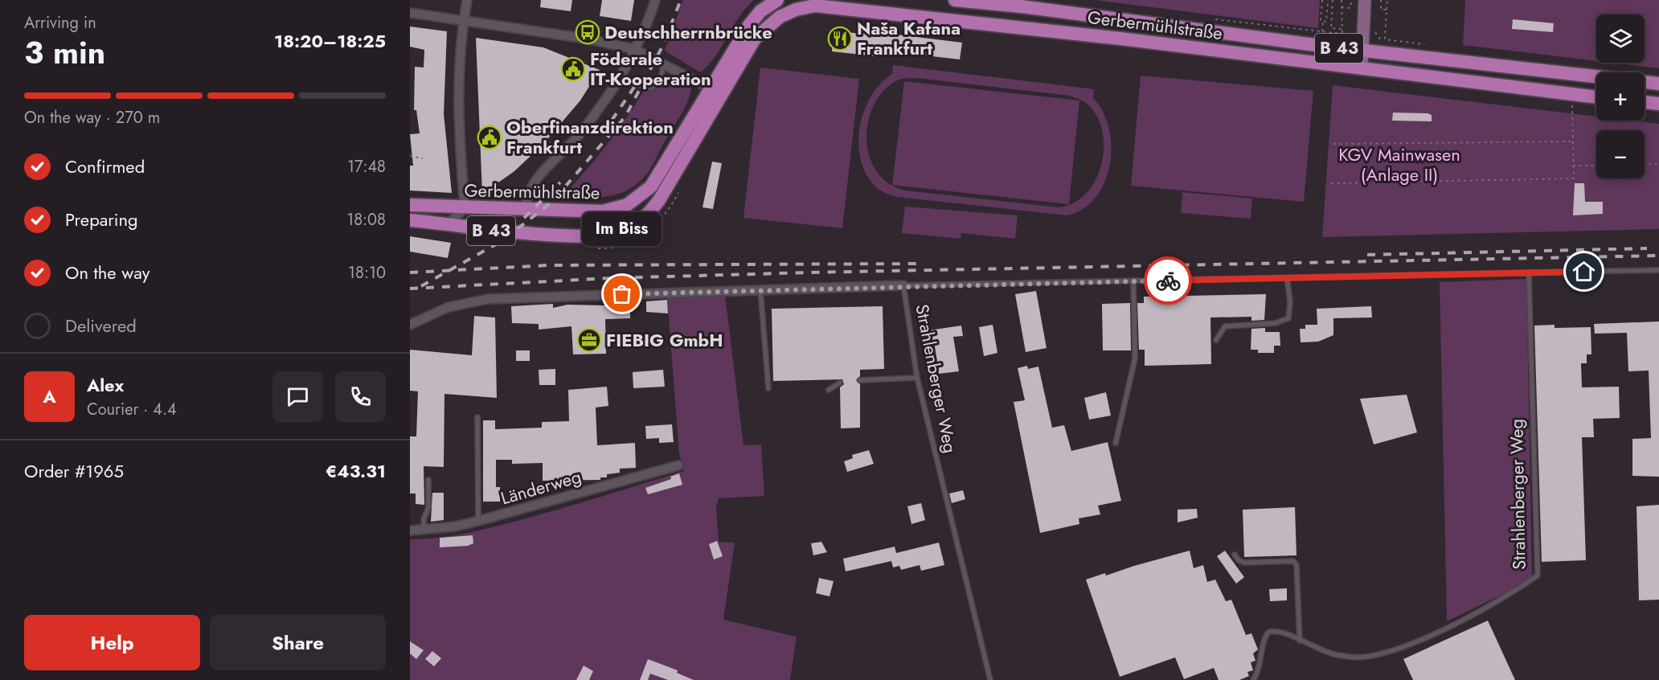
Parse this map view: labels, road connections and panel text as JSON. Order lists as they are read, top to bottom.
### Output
{
  "streets": {
    "main road": ["Gerbermühlstraße", "B 43"],
    "street": ["Strahlenberger Weg", "Länderweg"]
  },
  "parks": ["KGV Mainwasen (Anlage II)"],
  "places": {
    "bus stop": ["Deutschherrnbrücke"],
    "restaurant": ["Naša Kafana Frankfurt"],
    "public building": ["Föderale IT-Kooperation", "Oberfinanzdirektion Frankfurt"],
    "other": ["Im Biss"],
    "office": ["FIEBIG GmbH"]
  },
  "page": {
    "heading": ["3 min", "Arriving in", "18:20–18:25"],
    "panel": [
      "Alex",
      "Courier · 4.4",
      "Order #1965",
      "€43.31"
    ],
    "map_buttons": ["+", "−"],
    "bar": "On the way · 270 m",
    "list": [
      ["Confirmed", "17:48"],
      ["Preparing", "18:08"],
      ["On the way", "18:10"],
      "Delivered"
    ],
    "bubble": "Im Biss",
    "round": "A",
    "buttons": ["Help", "Share"]
  }
}
